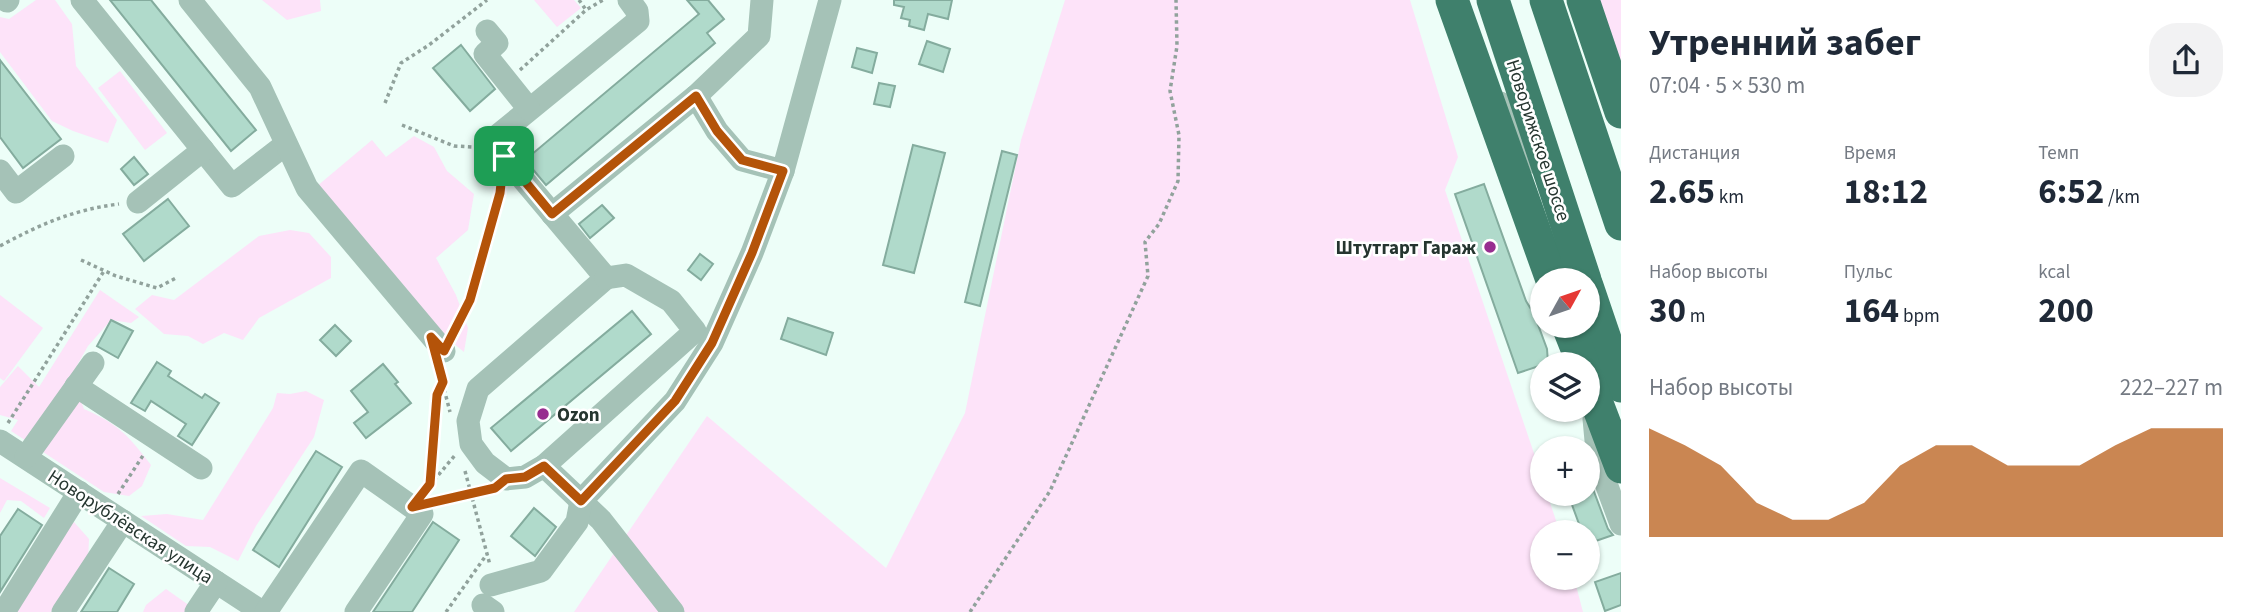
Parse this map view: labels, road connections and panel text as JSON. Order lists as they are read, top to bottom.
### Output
{
  "streets": {
    "highway": ["Новорижское шоссе"],
    "street": ["Новорублёвская улица"]
  },
  "places": ["Штутгарт Гараж", "Ozon"],
  "north": "top right",
  "page": {
    "heading": ["Утренний забег", "07:04 · 5 × 530 m"],
    "stats": [
      ["Дистанция", "2.65 km"],
      ["Время", "18:12"],
      ["Темп", "6:52 /km"],
      ["Набор высоты", "30 m"],
      ["Пульс", "164 bpm"],
      ["kcal", "200"]
    ],
    "map_buttons": ["+", "−"],
    "chart": ["Набор высоты", "222–227 m"]
  }
}
